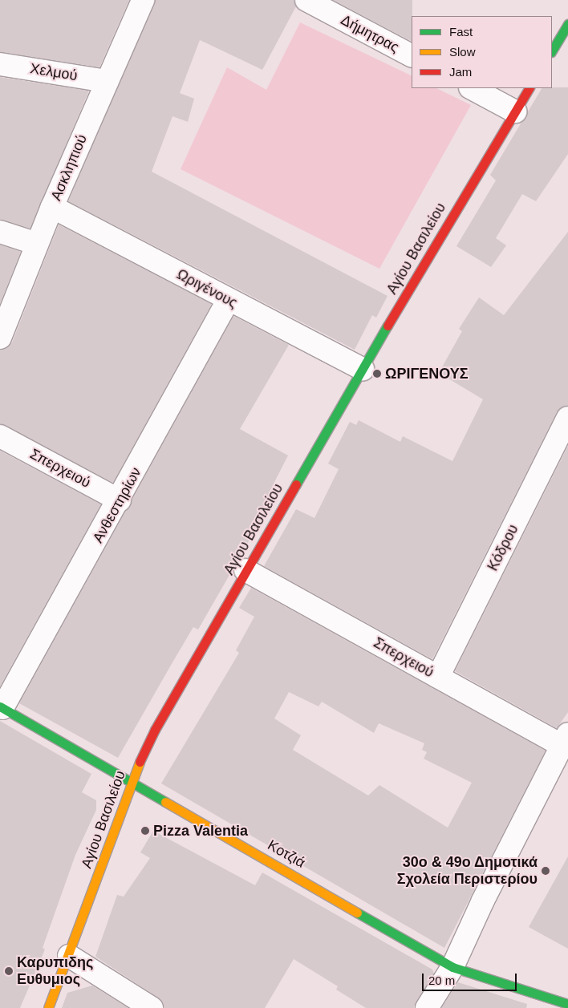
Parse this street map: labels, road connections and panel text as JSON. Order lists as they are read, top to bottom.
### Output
{
  "streets": {
    "street": [
      "Δήμητρας",
      "Χελμού",
      "Ασκληπιού",
      "Αγίου Βασιλείου",
      "Ωριγένους",
      "Σπερχειού",
      "Ανθεστηρίων",
      "Κόδρου",
      "Κοτζιά"
    ]
  },
  "crossings": [
    ["Χελμού", "Ασκληπιού"],
    ["Ασκληπιού", "Ωριγένους"],
    ["Αγίου Βασιλείου", "Ωριγένους"],
    ["Αγίου Βασιλείου", "Σπερχειού"],
    ["Αγίου Βασιλείου", "Κοτζιά"],
    ["Ωριγένους", "Ανθεστηρίων"],
    ["Σπερχειού", "Ανθεστηρίων"],
    ["Σπερχειού", "Κόδρου"],
    ["Ανθεστηρίων", "Κοτζιά"]
  ],
  "places": [
    "ΩΡΙΓΕΝΟΥΣ",
    "Pizza Valentia",
    "30ο & 49ο Δημοτικά Σχολεία Περιστερίου",
    "Καρυπιδης Ευθυμιος"
  ],
  "legend": ["Fast", "Slow", "Jam"],
  "scale_bar": "20 m"
}
